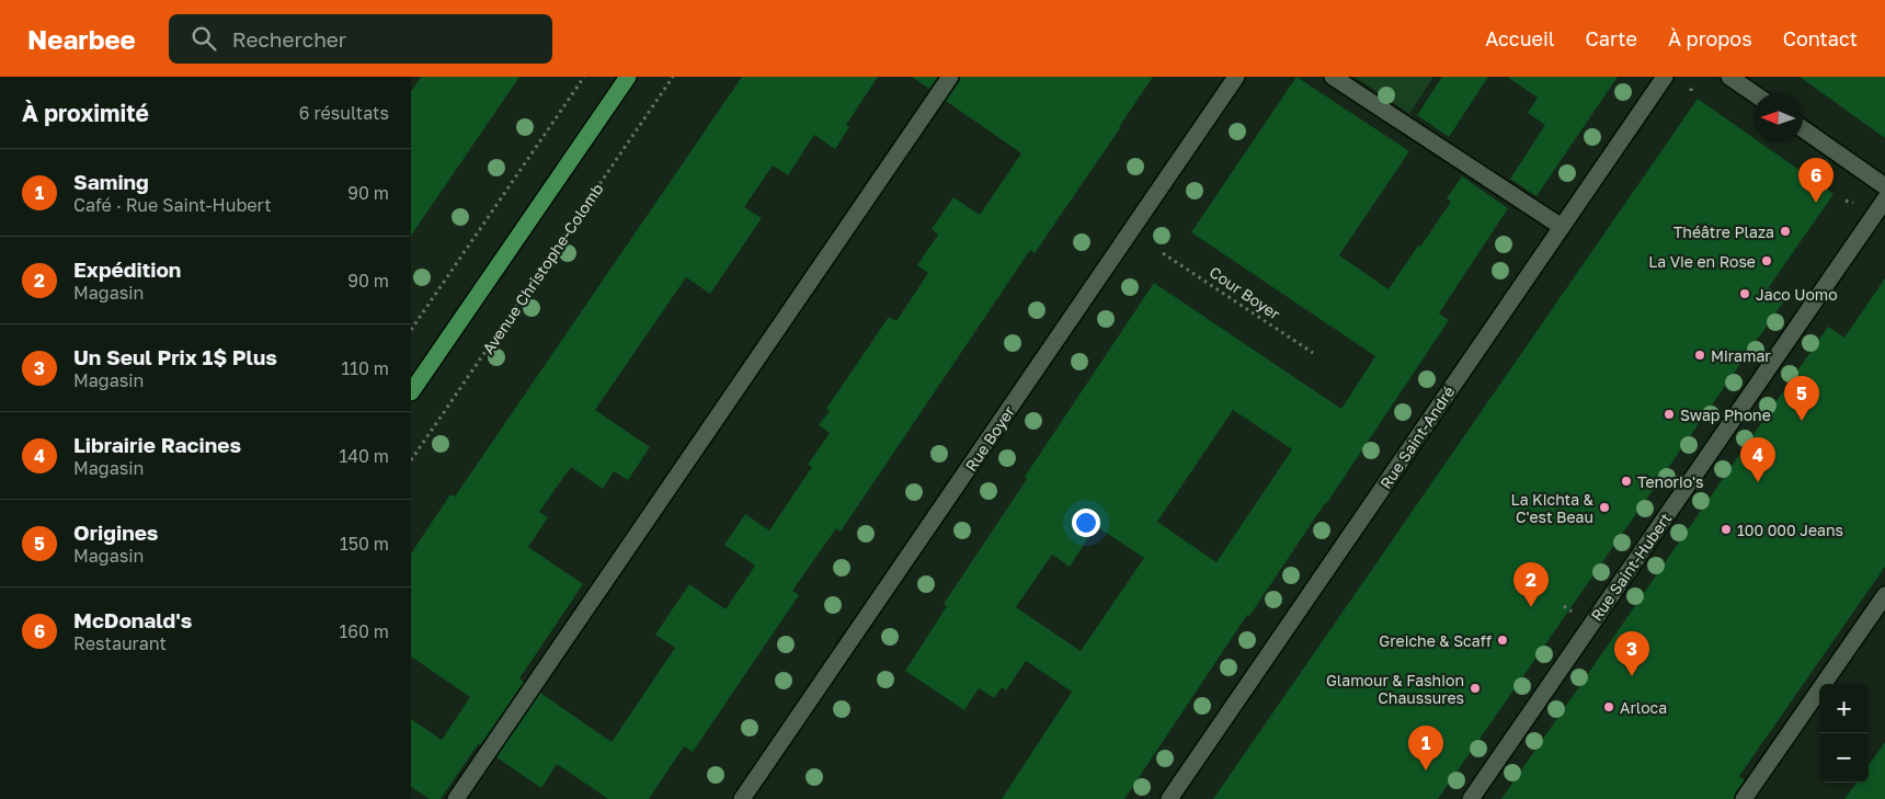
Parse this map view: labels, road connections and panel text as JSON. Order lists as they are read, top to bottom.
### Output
{
  "streets": {
    "street": ["Rue Saint-André", "Rue Boyer", "Rue Saint-Hubert"],
    "path": ["Avenue Christophe-Colomb", "Cour Boyer"]
  },
  "places": [
    "Théâtre Plaza",
    "La Vie en Rose",
    "Jaco Uomo",
    "Miramar",
    "Swap Phone",
    "Tenorio's",
    "La Kichta & C'est Beau",
    "100 000 Jeans",
    "Greiche & Scaff",
    "Glamour & Fashion Chaussures",
    "Arloca"
  ],
  "north": "left",
  "page": {
    "header": "Nearbee",
    "search": "Rechercher",
    "nav": [
      "Accueil",
      "Carte",
      "À propos",
      "Contact"
    ],
    "heading": ["À proximité", "6 résultats"],
    "list": [
      {
        "mark": "1",
        "name": "Saming",
        "note": "Café · Rue Saint-Hubert",
        "value": "90 m"
      },
      {
        "mark": "2",
        "name": "Expédition",
        "note": "Magasin",
        "value": "90 m"
      },
      {
        "mark": "3",
        "name": "Un Seul Prix 1$ Plus",
        "note": "Magasin",
        "value": "110 m"
      },
      {
        "mark": "4",
        "name": "Librairie Racines",
        "note": "Magasin",
        "value": "140 m"
      },
      {
        "mark": "5",
        "name": "Origines",
        "note": "Magasin",
        "value": "150 m"
      },
      {
        "mark": "6",
        "name": "McDonald's",
        "note": "Restaurant",
        "value": "160 m"
      }
    ],
    "pins": [
      "6",
      "5",
      "4",
      "2",
      "3",
      "1"
    ],
    "map_buttons": ["+", "−"]
  }
}
